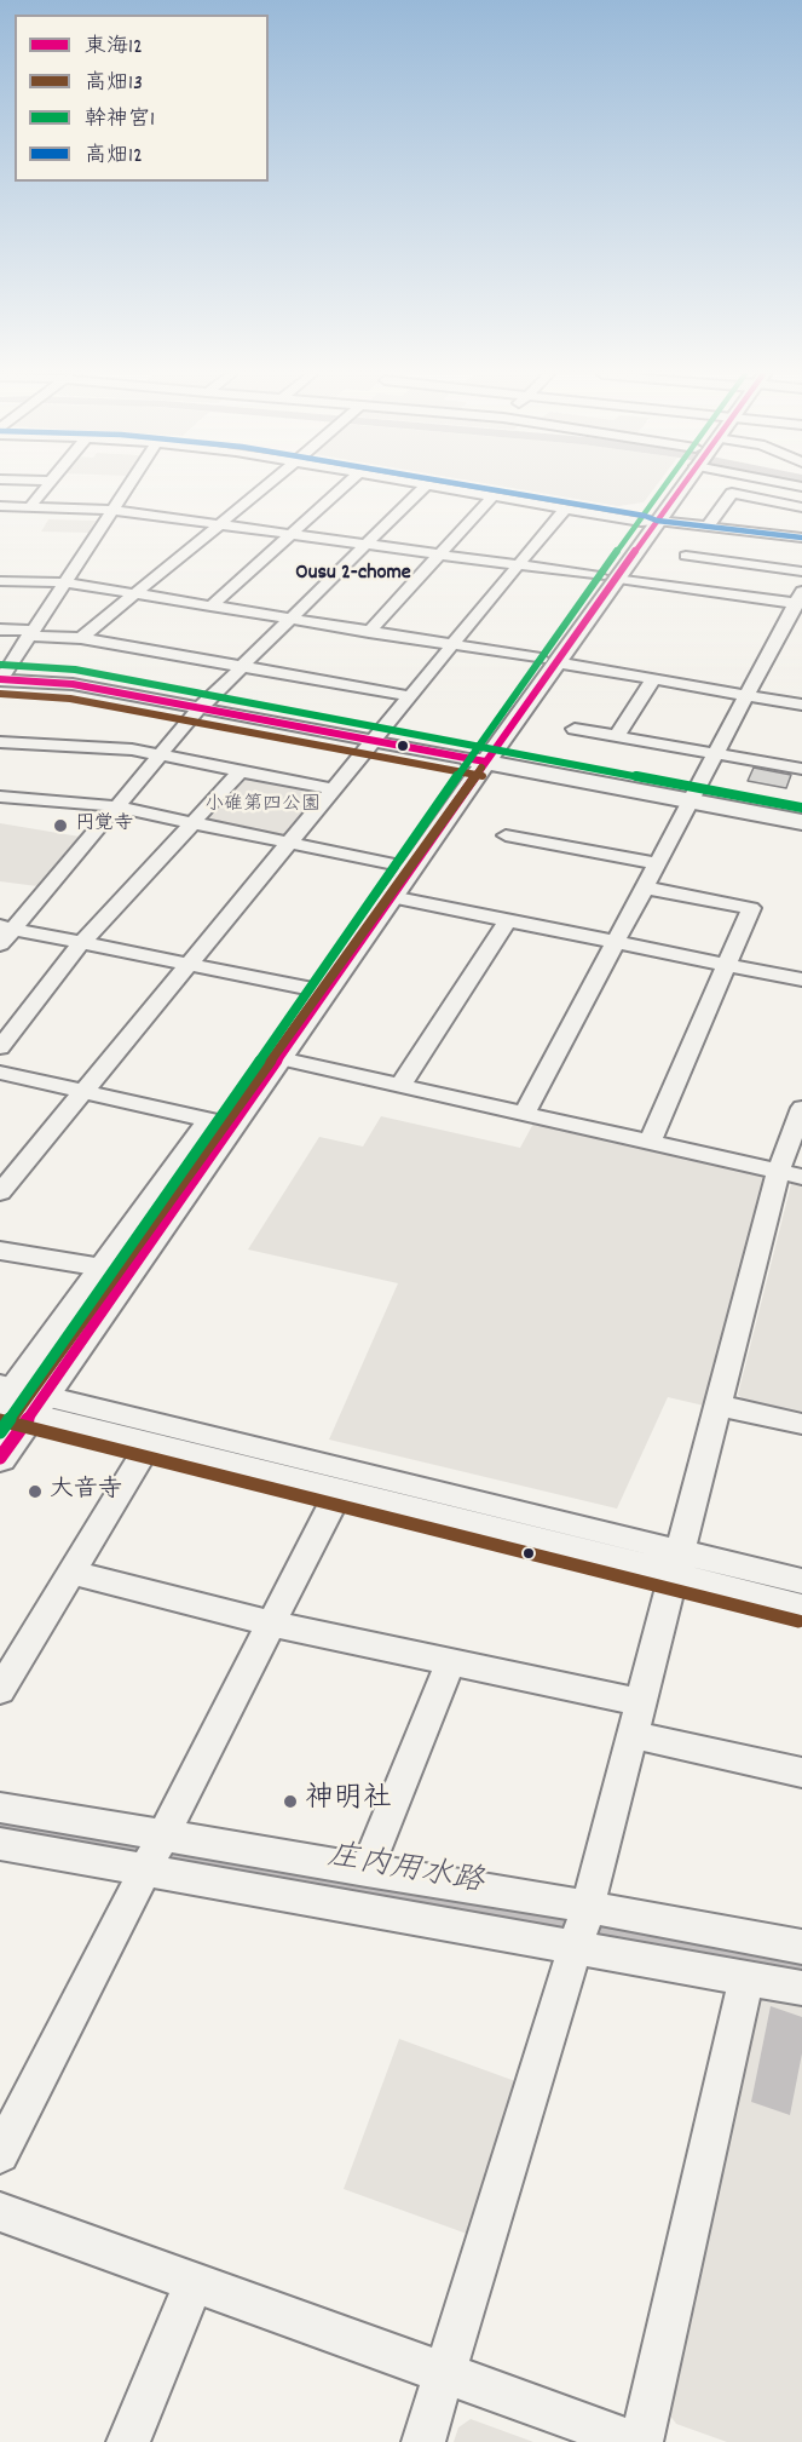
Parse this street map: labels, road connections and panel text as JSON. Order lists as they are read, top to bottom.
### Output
{
  "districts": ["Ousu 2-chome"],
  "water": ["庄内用水路"],
  "parks": ["小碓第四公園"],
  "places": ["円覚寺", "大音寺", "神明社"],
  "lines": [
    "transit line 東海12",
    "transit line 幹神宮1",
    "transit line 高畑12",
    "transit line 高畑13"
  ],
  "legend": [
    "東海12",
    "高畑13",
    "幹神宮1",
    "高畑12"
  ]
}
